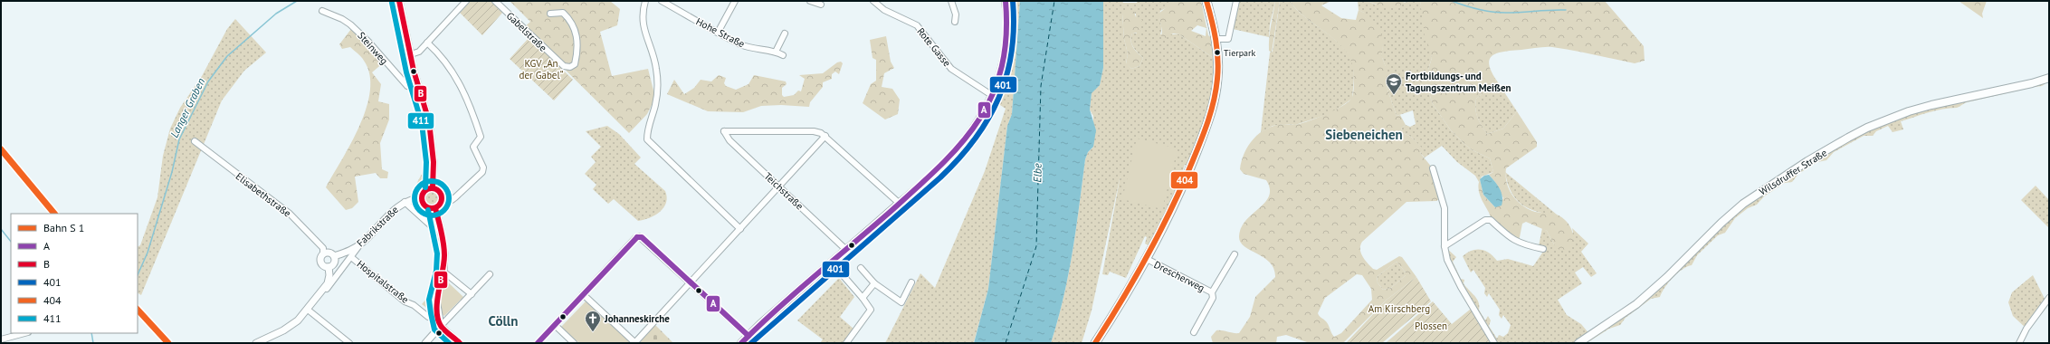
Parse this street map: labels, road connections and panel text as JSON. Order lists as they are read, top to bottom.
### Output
{
  "streets": {
    "main road": ["Wilsdruffer Straße"],
    "street": [
      "Gabelstraße",
      "Hohe Straße",
      "Rote Gasse",
      "Steinweg",
      "Teichstraße",
      "Elisabethstraße",
      "Fabrikstraße",
      "Drescherweg",
      "Hospitalstraße"
    ]
  },
  "crossings": [
    ["Elisabethstraße", "Fabrikstraße"]
  ],
  "districts": ["Siebeneichen", "Cölln"],
  "water": ["Langer Graben", "Elbe"],
  "parks": ["KGV „An der Gabel“", "Am Kirschberg", "Plossen"],
  "places": {
    "other": ["Tierpark"],
    "school or university": ["Fortbildungs- und Tagungszentrum Meißen"],
    "church": ["Johanneskirche"]
  },
  "lines": [
    "transit line A",
    "transit line B",
    "transit line 401",
    "transit line 404",
    "transit line 411"
  ],
  "legend": [
    "Bahn S 1",
    "A",
    "B",
    "401",
    "404",
    "411"
  ]
}
